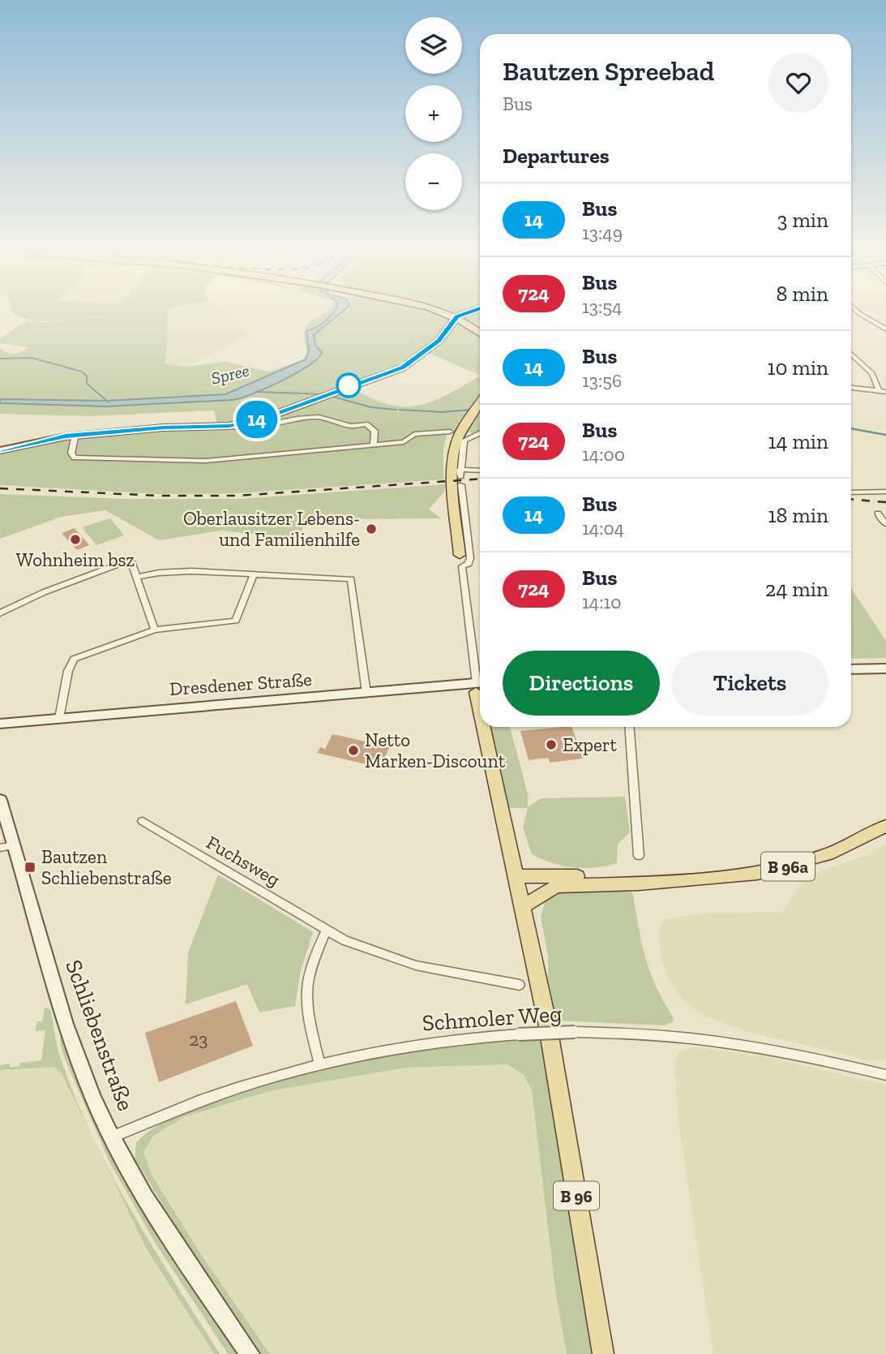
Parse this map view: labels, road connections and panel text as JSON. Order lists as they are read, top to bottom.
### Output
{
  "streets": {
    "main road": [
      "Dresdener Straße",
      "B 96a",
      "Schliebenstraße",
      "B 96"
    ],
    "street": ["Fuchsweg", "Schmoler Weg"]
  },
  "crossings": [
    ["B 96a", "B 96"],
    ["Schmoler Weg", "Schliebenstraße"]
  ],
  "water": ["Spree"],
  "places": {
    "other": [
      "Oberlausitzer Lebens- und Familienhilfe",
      "Wohnheim bsz",
      "Expert",
      "Netto Marken-Discount"
    ],
    "transit": ["Bautzen Schliebenstraße"]
  },
  "lines": ["bus line 14"],
  "house_numbers": ["23"],
  "page": {
    "on_map": "14",
    "map_buttons": ["+", "−"],
    "heading": [
      ["Bautzen Spreebad", "Bus"],
      "Departures"
    ],
    "list": [
      {
        "mark": "14",
        "name": "Bus",
        "note": "13:49",
        "value": "3 min"
      },
      {
        "mark": "724",
        "name": "Bus",
        "note": "13:54",
        "value": "8 min"
      },
      {
        "mark": "14",
        "name": "Bus",
        "note": "13:56",
        "value": "10 min"
      },
      {
        "mark": "724",
        "name": "Bus",
        "note": "14:00",
        "value": "14 min"
      },
      {
        "mark": "14",
        "name": "Bus",
        "note": "14:04",
        "value": "18 min"
      },
      {
        "mark": "724",
        "name": "Bus",
        "note": "14:10",
        "value": "24 min"
      }
    ],
    "buttons": ["Directions", "Tickets"]
  }
}
